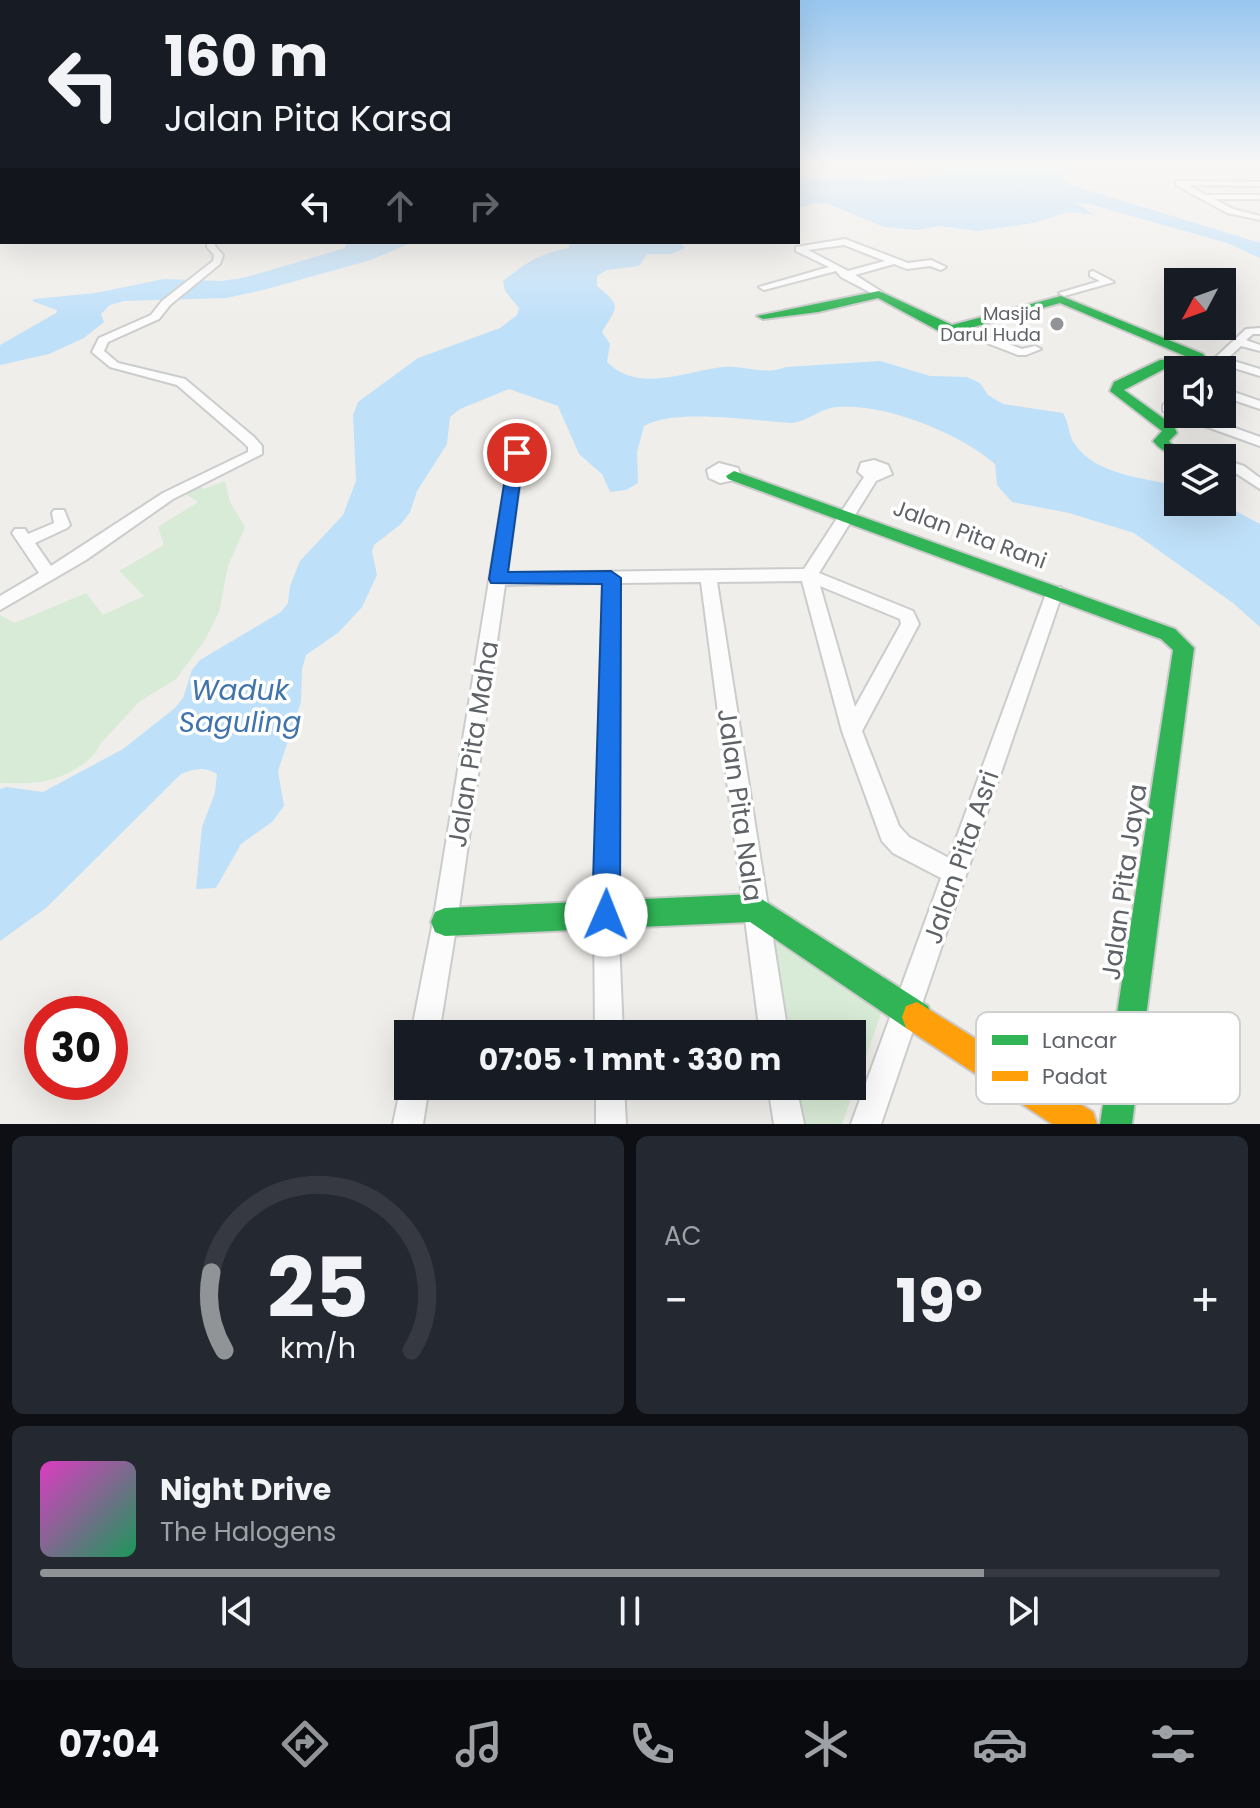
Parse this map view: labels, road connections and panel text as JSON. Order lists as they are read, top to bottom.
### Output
{
  "streets": {
    "street": [
      "Jalan Pita Rani",
      "Jalan Pita Maha",
      "Jalan Pita Nala",
      "Jalan Pita Asri",
      "Jalan Pita Jaya"
    ]
  },
  "crossings": [
    ["Jalan Pita Rani", "Jalan Pita Asri"],
    ["Jalan Pita Rani", "Jalan Pita Jaya"]
  ],
  "water": ["Waduk Saguling"],
  "places": ["Masjid Darul Huda"],
  "legend": ["Lancar", "Padat"],
  "north": "bottom left",
  "page": {
    "turn": ["160 m", "Jalan Pita Karsa"],
    "limit": "30",
    "trip": "07:05 · 1 mnt · 330 m",
    "tile": "AC",
    "heat": ["−", "19°", "+"],
    "song": ["Night Drive", "The Halogens"],
    "tabs": "07:04",
    "gauge": ["25", "km/h"]
  }
}
